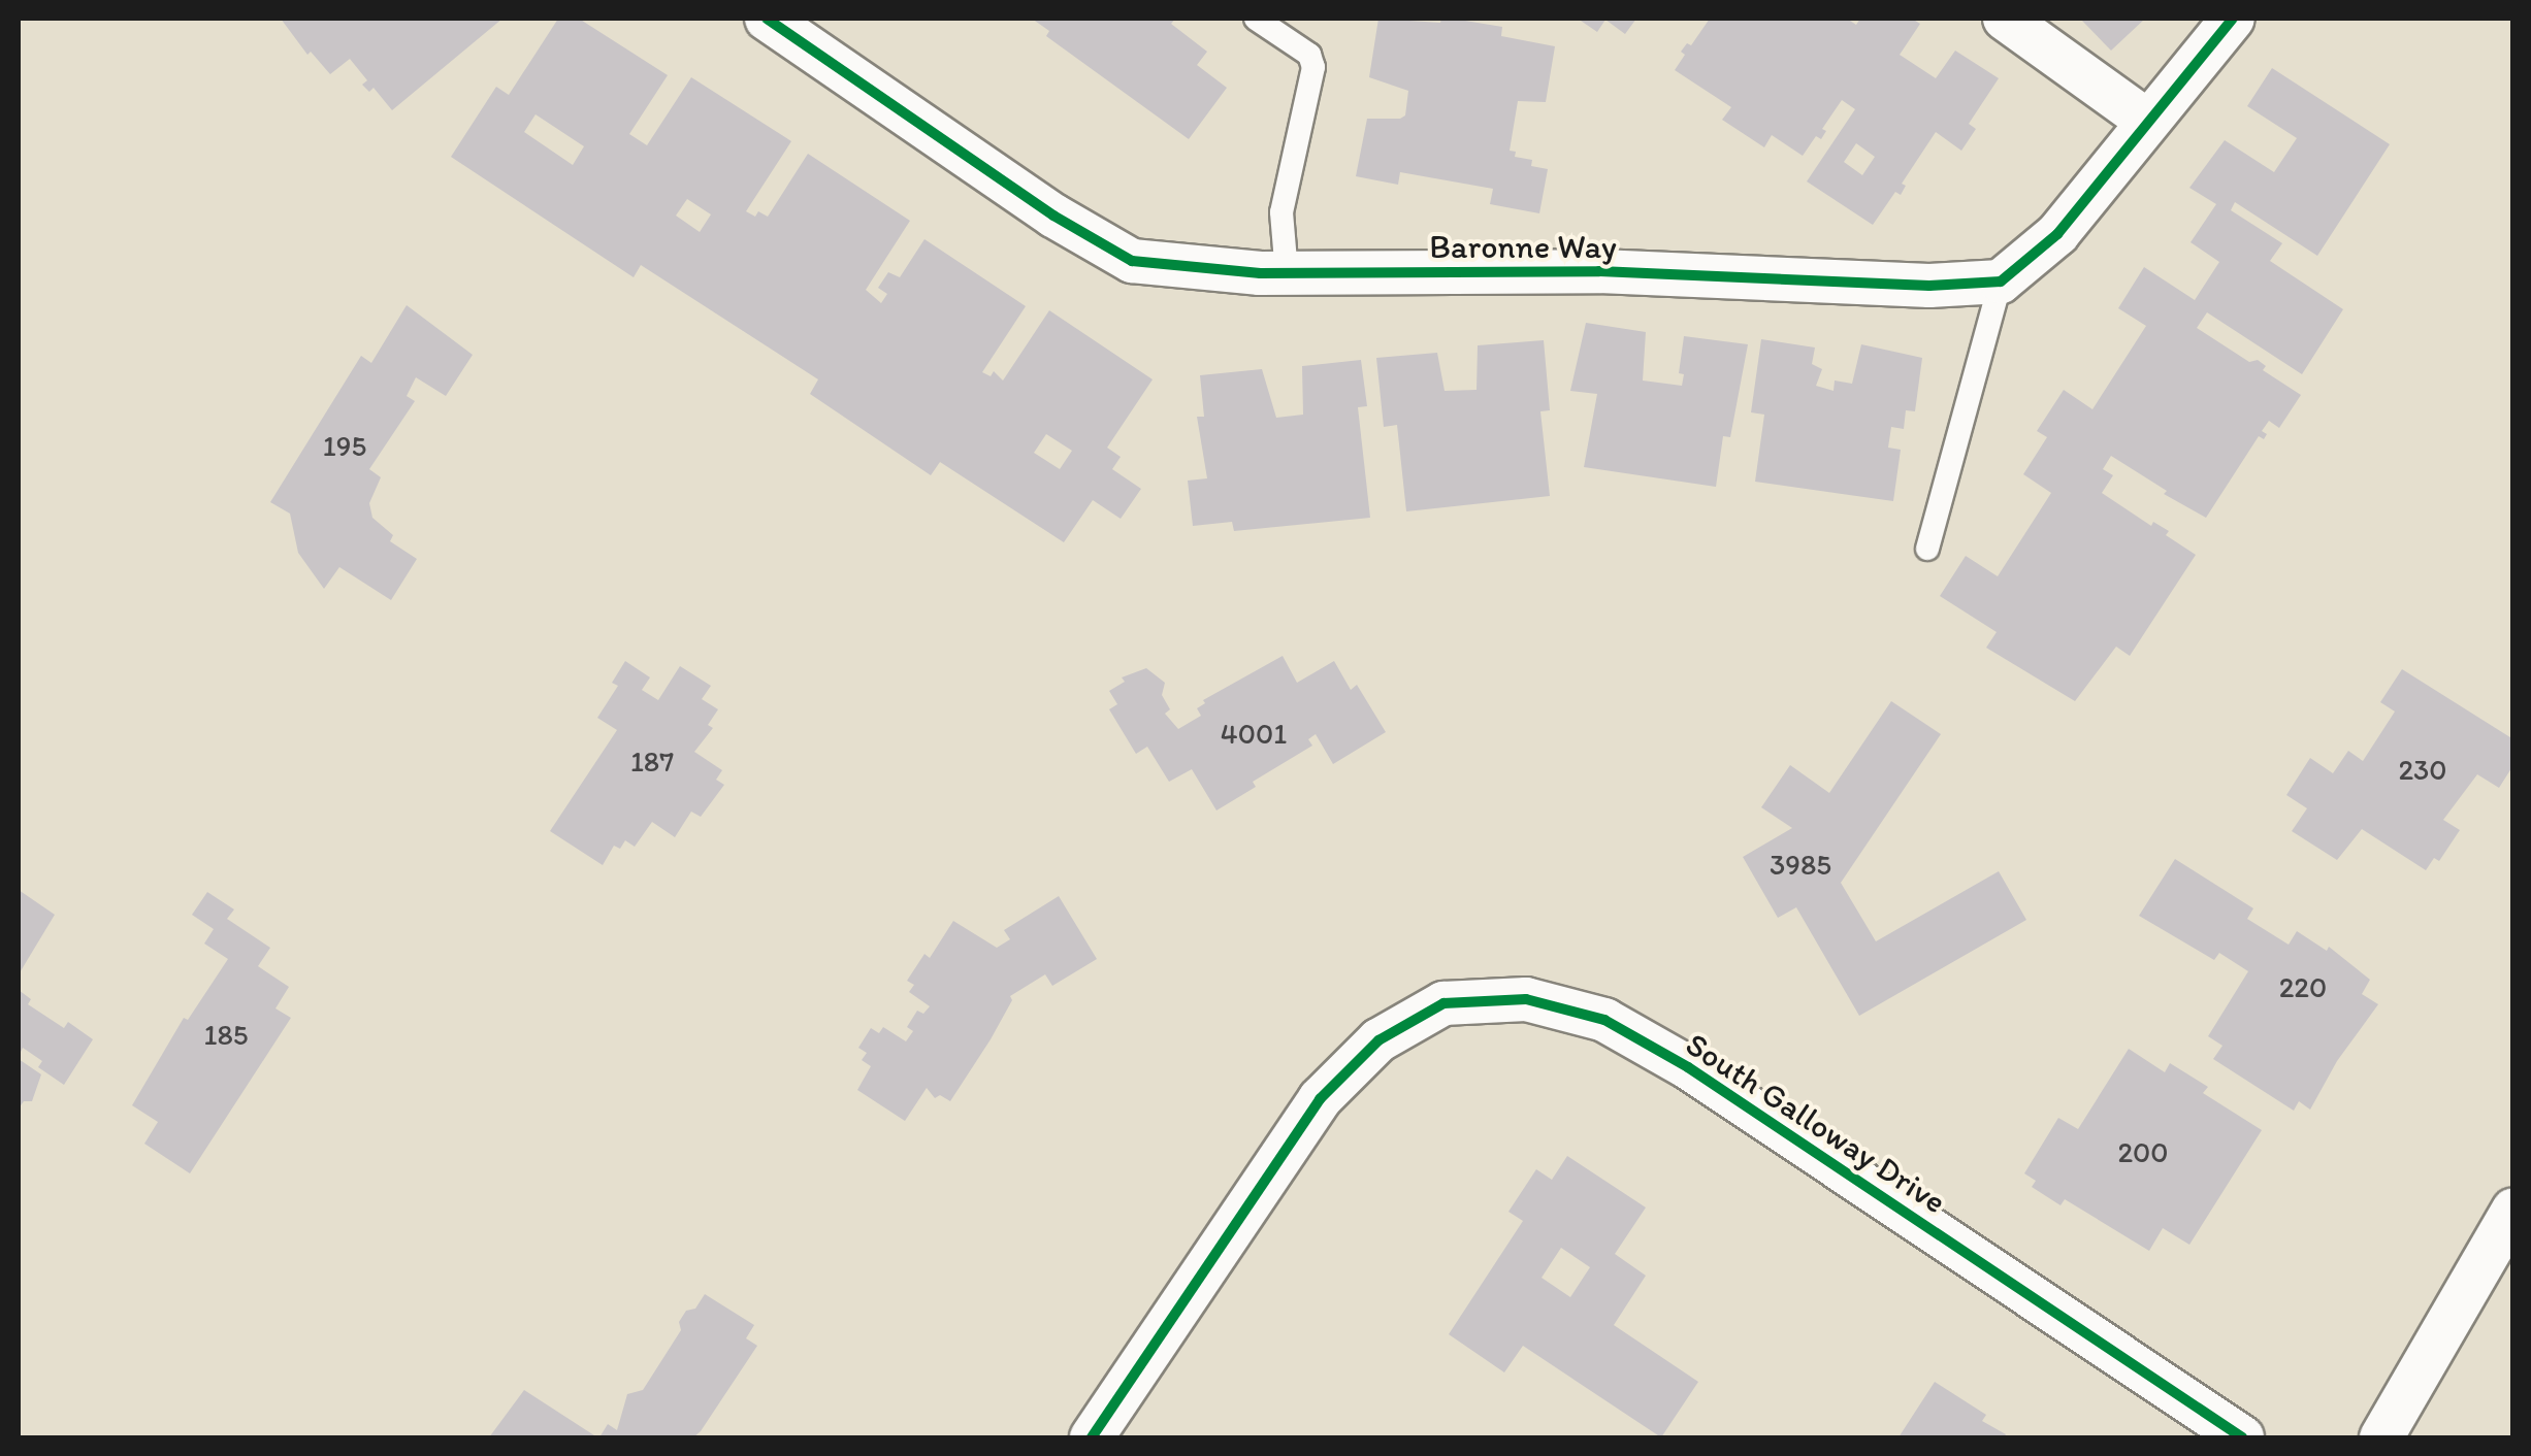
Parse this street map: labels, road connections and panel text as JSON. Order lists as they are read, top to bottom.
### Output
{
  "streets": {
    "street": ["Baronne Way", "South Galloway Drive"]
  },
  "house_numbers": [
    "195",
    "4001",
    "187",
    "230",
    "3985",
    "220",
    "185",
    "200"
  ]
}
